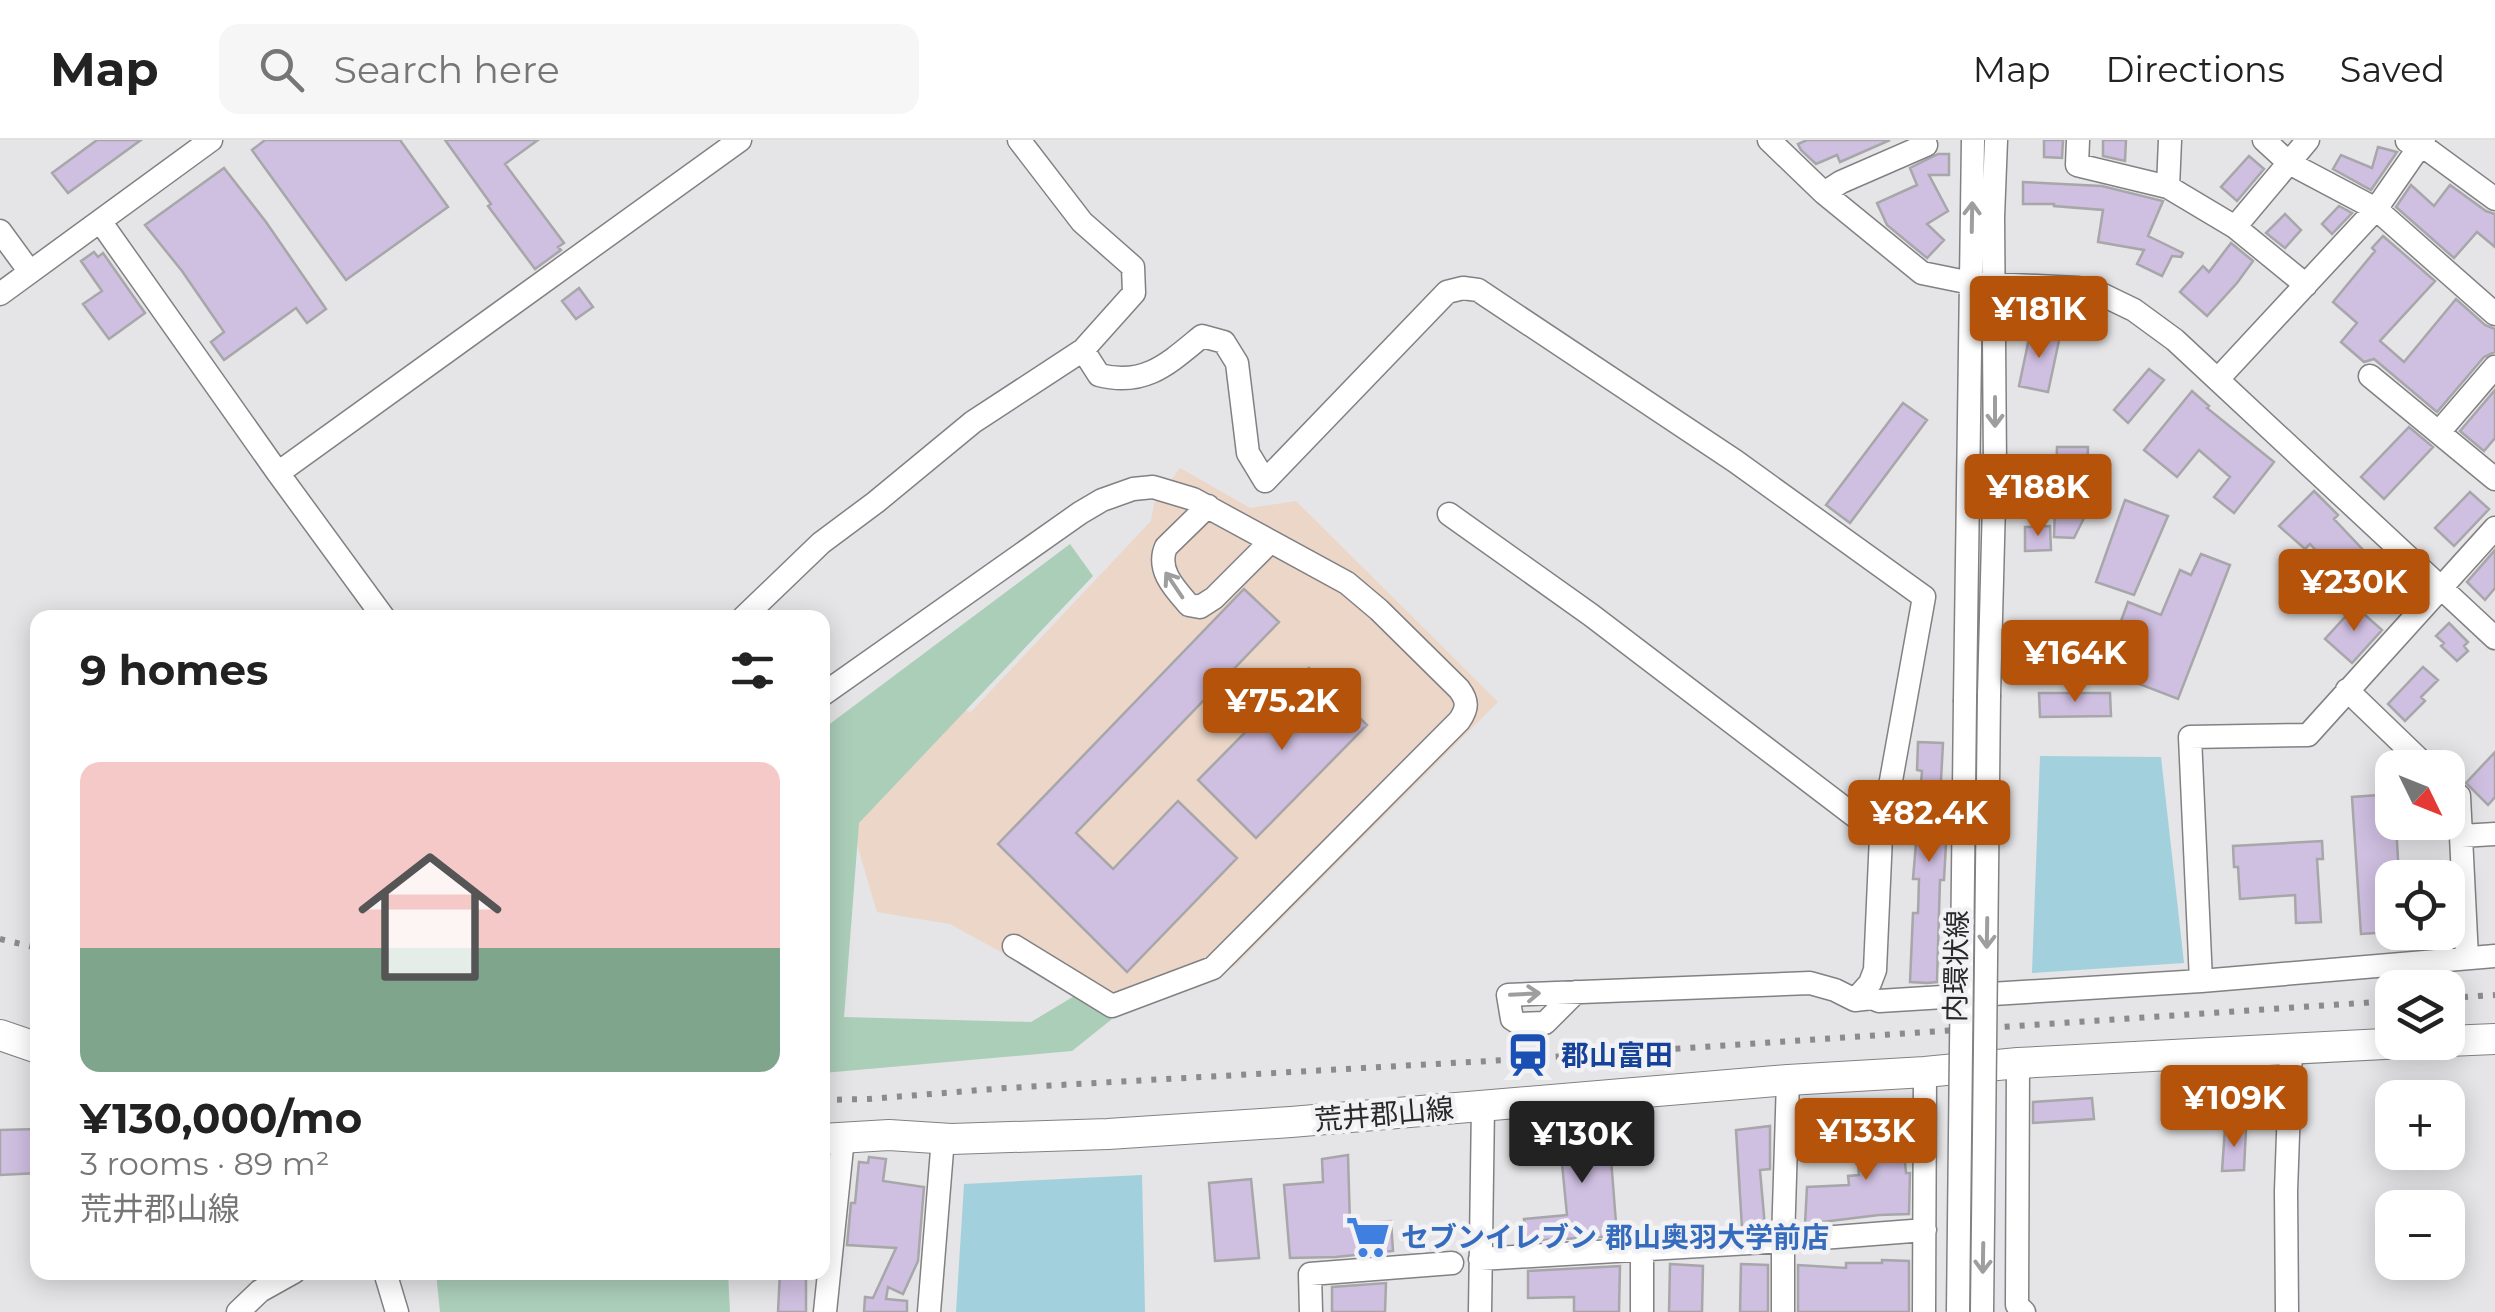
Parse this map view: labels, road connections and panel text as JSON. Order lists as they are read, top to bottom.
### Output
{
  "streets": {
    "main road": ["荒井郡山線"],
    "street": ["内環状線"]
  },
  "places": {
    "station": ["郡山富田"],
    "supermarket": ["セブンイレブン 郡山奥羽大学前店"]
  },
  "north": "bottom right",
  "page": {
    "header": "Map",
    "search": "Search here",
    "nav": ["Map", "Directions", "Saved"],
    "price": [
      "¥181K",
      "¥188K",
      "¥230K",
      "¥164K",
      "¥75.2K",
      "¥82.4K",
      "¥109K",
      "¥133K",
      "¥130K"
    ],
    "heading": "9 homes",
    "list": [
      {
        "name": "¥130,000/mo",
        "note": "3 rooms · 89 m² · 荒井郡山線"
      }
    ],
    "map_buttons": ["+", "−"]
  }
}
